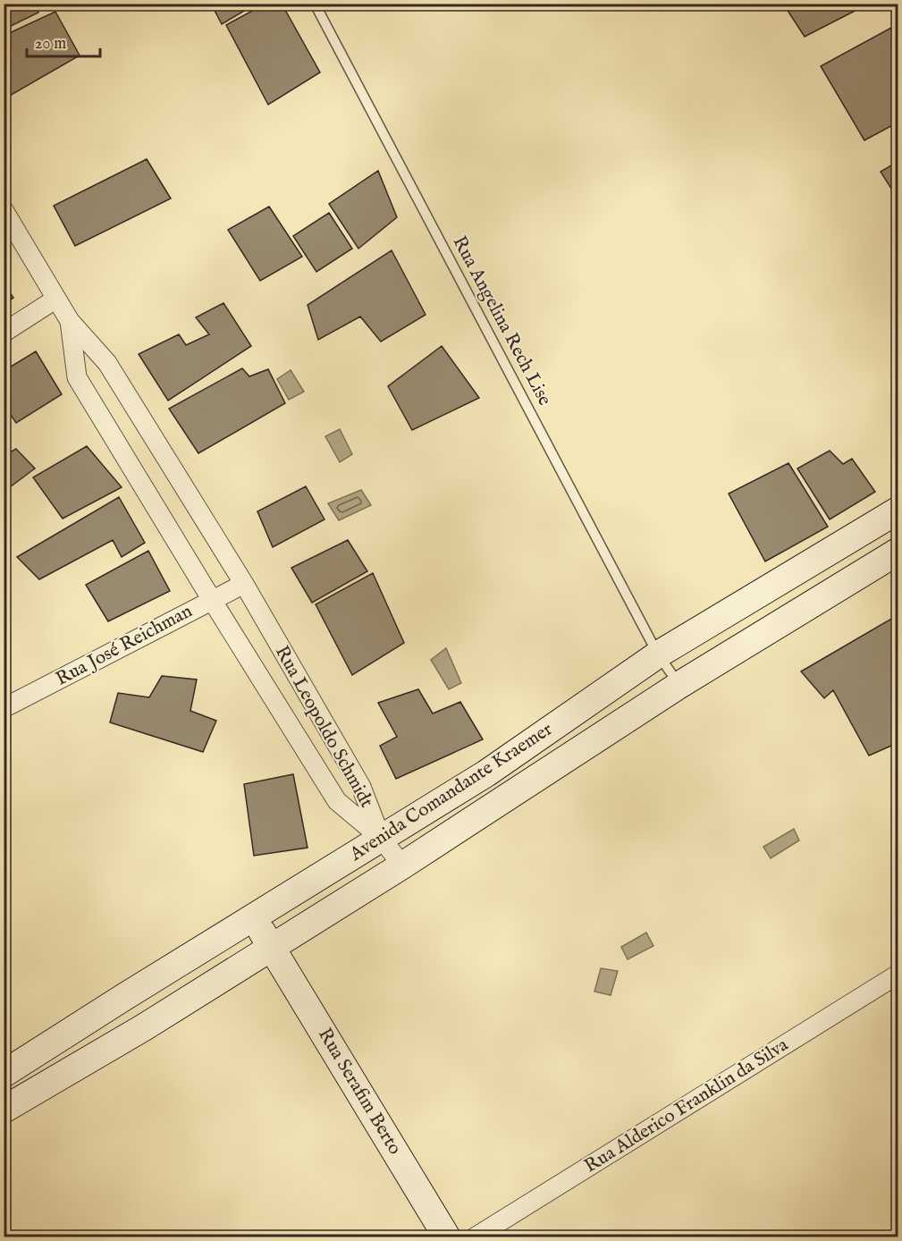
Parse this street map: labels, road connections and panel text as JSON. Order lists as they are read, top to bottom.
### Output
{
  "streets": {
    "main road": ["Avenida Comandante Kraemer", "Rua Serafim Berto"],
    "street": ["Rua José Reichman", "Rua Leopoldo Schmidt", "Rua Alderico Franklin da Silva"],
    "lane": ["Rua Angelina Rech Lise"]
  },
  "crossings": [
    ["Rua Angelina Rech Lise", "Avenida Comandante Kraemer"],
    ["Rua José Reichman", "Rua Leopoldo Schmidt"],
    ["Rua Leopoldo Schmidt", "Avenida Comandante Kraemer"],
    ["Avenida Comandante Kraemer", "Rua Serafim Berto"]
  ],
  "scale_bar": "20 m"
}
